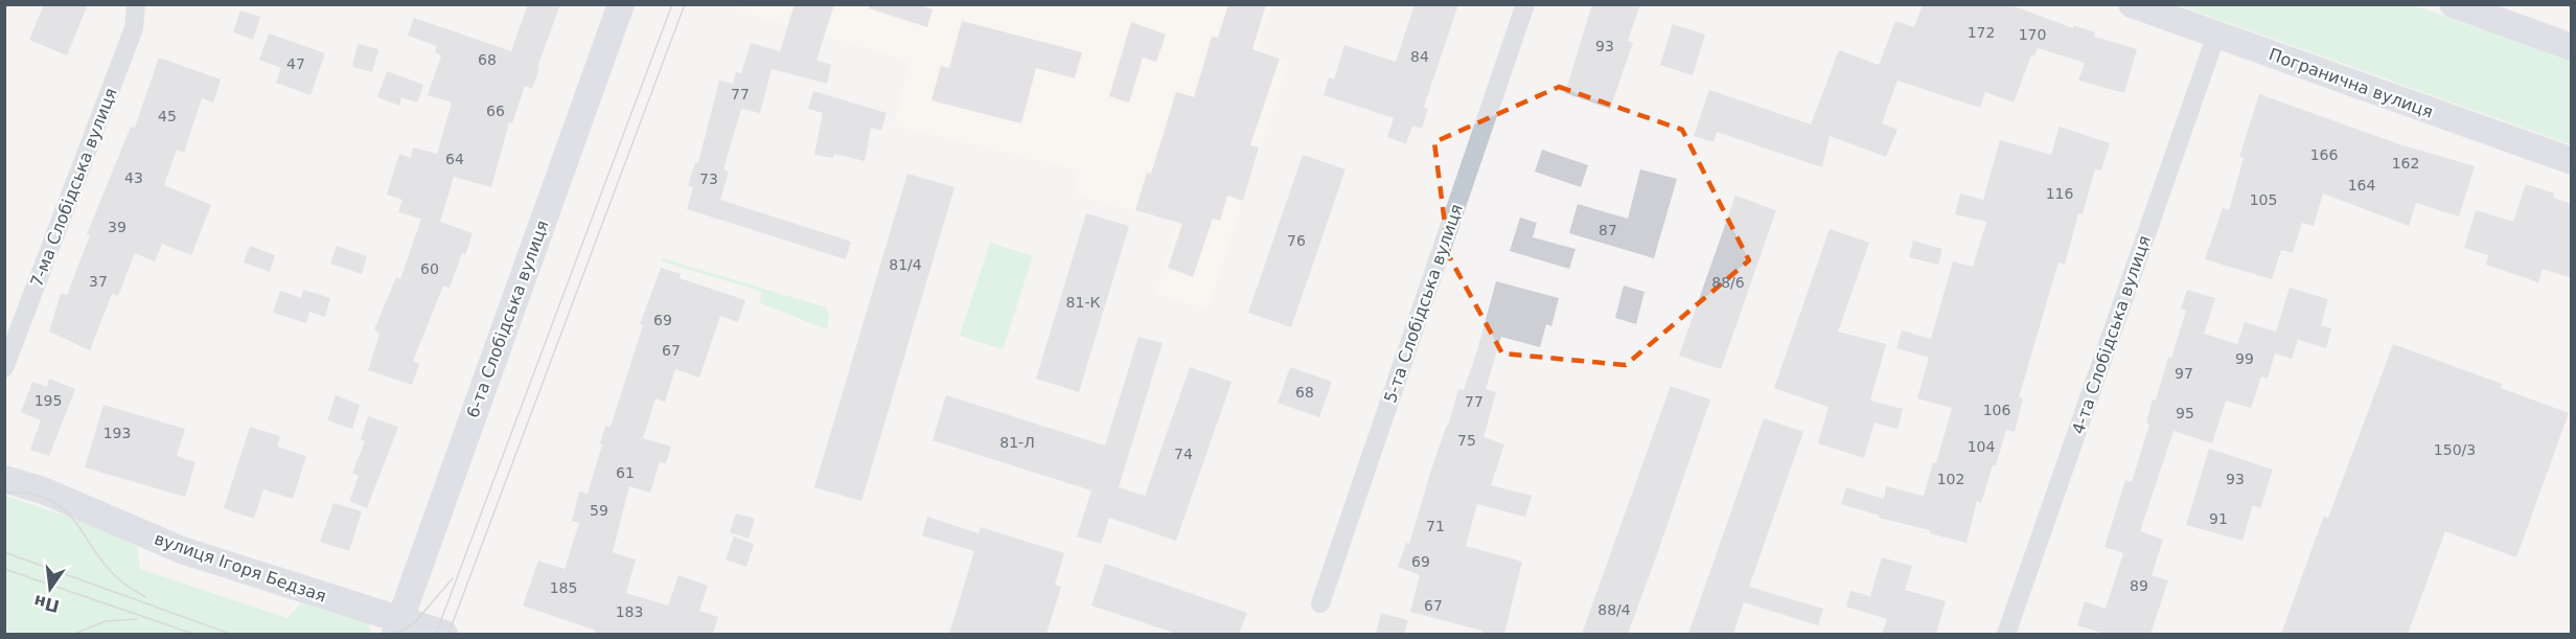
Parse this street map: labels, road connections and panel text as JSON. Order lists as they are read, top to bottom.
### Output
{
  "streets": {
    "street": [
      "Погранична вулиця",
      "7-ма Слобідська вулиця",
      "5-та Слобідська вулиця",
      "6-та Слобідська вулиця",
      "4-та Слобідська вулиця",
      "вулиця Ігоря Бедзая"
    ]
  },
  "crossings": [
    ["Погранична вулиця", "4-та Слобідська вулиця"],
    ["6-та Слобідська вулиця", "вулиця Ігоря Бедзая"]
  ],
  "house_numbers": [
    "172",
    "170",
    "93",
    "84",
    "68",
    "47",
    "77",
    "66",
    "45",
    "166",
    "64",
    "162",
    "43",
    "73",
    "164",
    "116",
    "105",
    "39",
    "87",
    "76",
    "81/4",
    "60",
    "37",
    "88/6",
    "81-К",
    "69",
    "67",
    "99",
    "97",
    "68",
    "195",
    "77",
    "106",
    "95",
    "193",
    "75",
    "81-Л",
    "104",
    "150/3",
    "74",
    "61",
    "102",
    "93",
    "59",
    "91",
    "71",
    "69",
    "89",
    "185",
    "67",
    "88/4",
    "183"
  ],
  "north": "bottom"
}
